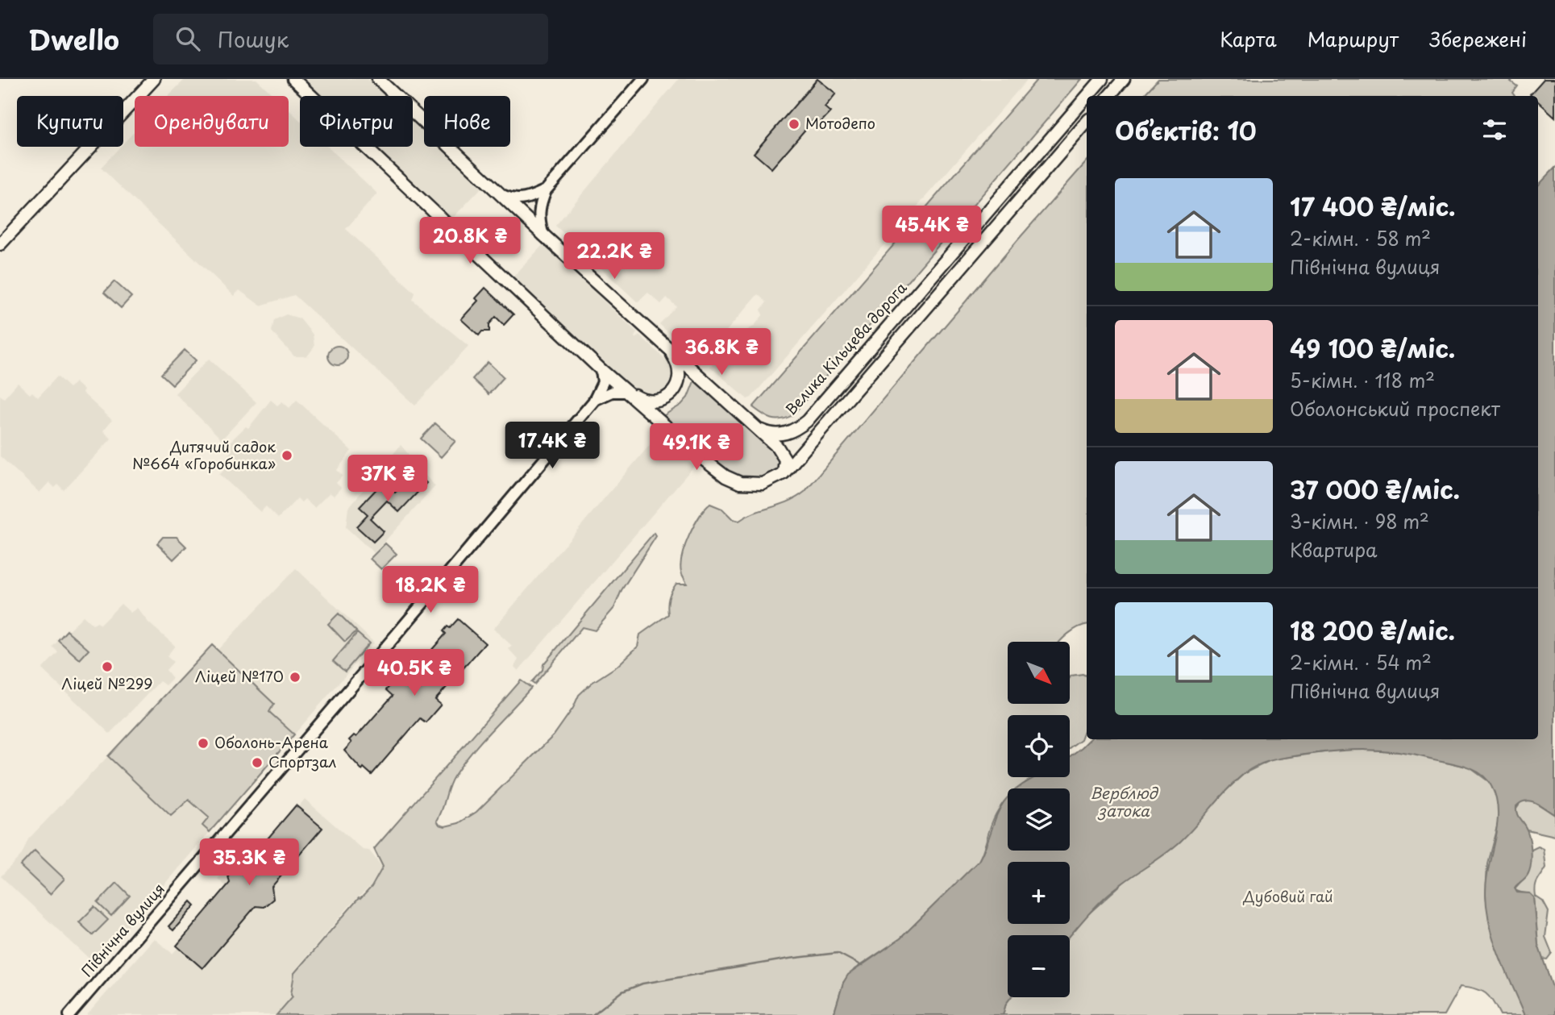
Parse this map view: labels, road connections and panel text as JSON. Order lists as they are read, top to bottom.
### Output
{
  "streets": {
    "main road": ["Велика Кільцева дорога"],
    "street": ["Північна вулиця"]
  },
  "water": ["Верблюд затока"],
  "parks": ["Дубовий гай"],
  "places": [
    "Мотодепо",
    "Дитячий садок №664 «Горобинка»",
    "Ліцей №299",
    "Ліцей №170",
    "Оболонь-Арена",
    "Спортзал"
  ],
  "north": "bottom right",
  "page": {
    "header": "Dwello",
    "search": "Пошук",
    "nav": ["Карта", "Маршрут", "Збережені"],
    "chip": [
      "Купити",
      "Орендувати",
      "Фільтри",
      "Нове"
    ],
    "heading": "Об’єктів: 10",
    "list": [
      {
        "name": "17 400 ₴/міс.",
        "note": "2-кімн. · 58 m² · Північна вулиця"
      },
      {
        "name": "49 100 ₴/міс.",
        "note": "5-кімн. · 118 m² · Оболонський проспект"
      },
      {
        "name": "37 000 ₴/міс.",
        "note": "3-кімн. · 98 m² · Квартира"
      },
      {
        "name": "18 200 ₴/міс.",
        "note": "2-кімн. · 54 m² · Північна вулиця"
      }
    ],
    "price": [
      "45.4K ₴",
      "20.8K ₴",
      "22.2K ₴",
      "36.8K ₴",
      "17.4K ₴",
      "49.1K ₴",
      "37K ₴",
      "18.2K ₴",
      "40.5K ₴",
      "35.3K ₴"
    ],
    "map_buttons": ["+", "−"]
  }
}
